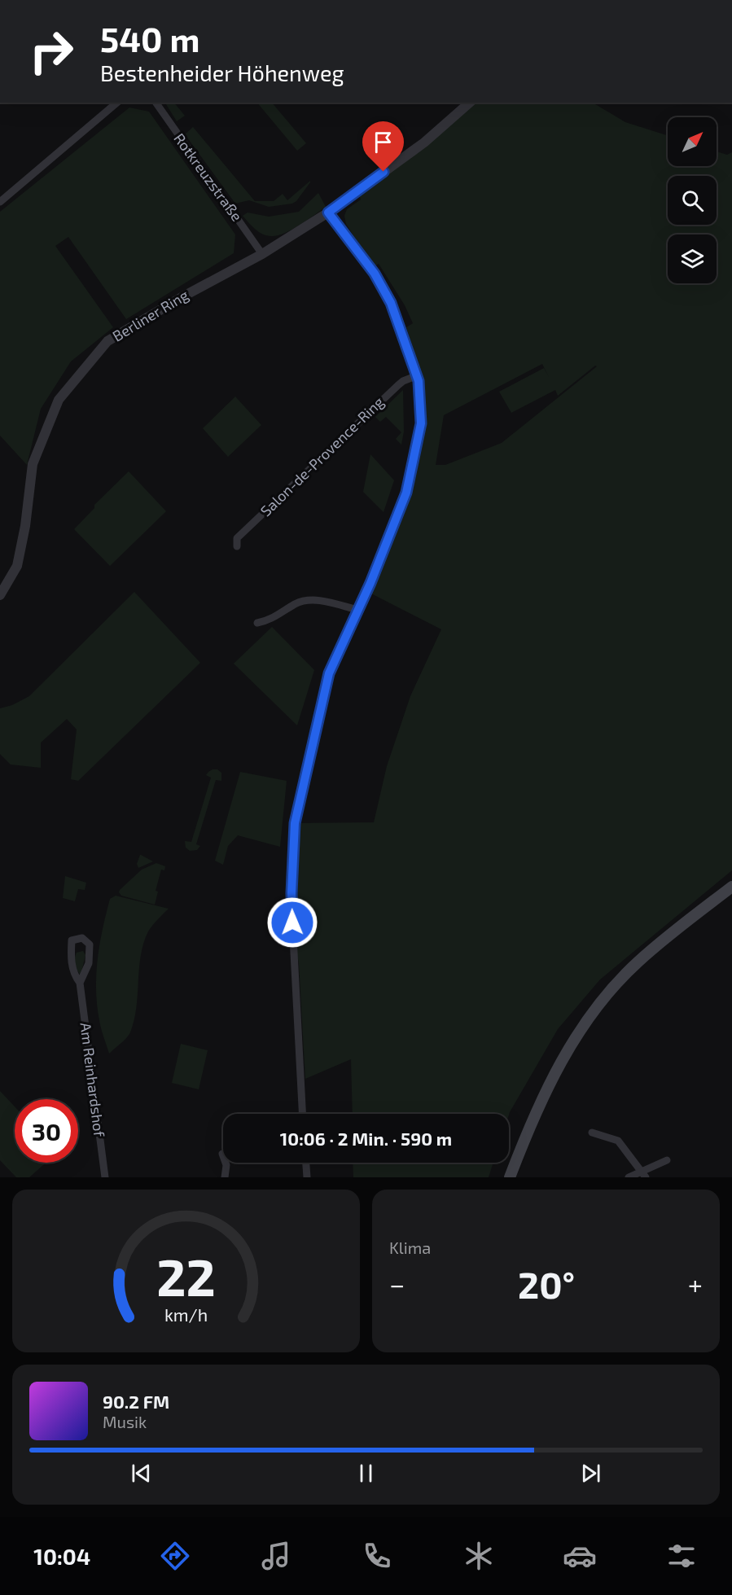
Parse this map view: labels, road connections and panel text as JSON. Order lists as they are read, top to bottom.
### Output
{
  "streets": {
    "street": [
      "Rotkreuzstraße",
      "Berliner Ring",
      "Salon-de-Provence-Ring",
      "Am Reinhardshof"
    ]
  },
  "crossings": [
    ["Rotkreuzstraße", "Berliner Ring"]
  ],
  "north": "top right",
  "page": {
    "turn": ["540 m", "Bestenheider Höhenweg"],
    "limit": "30",
    "trip": "10:06 · 2 Min. · 590 m",
    "tile": "Klima",
    "heat": ["−", "20°", "+"],
    "song": ["90.2 FM", "Musik"],
    "tabs": "10:04",
    "gauge": ["22", "km/h"]
  }
}
